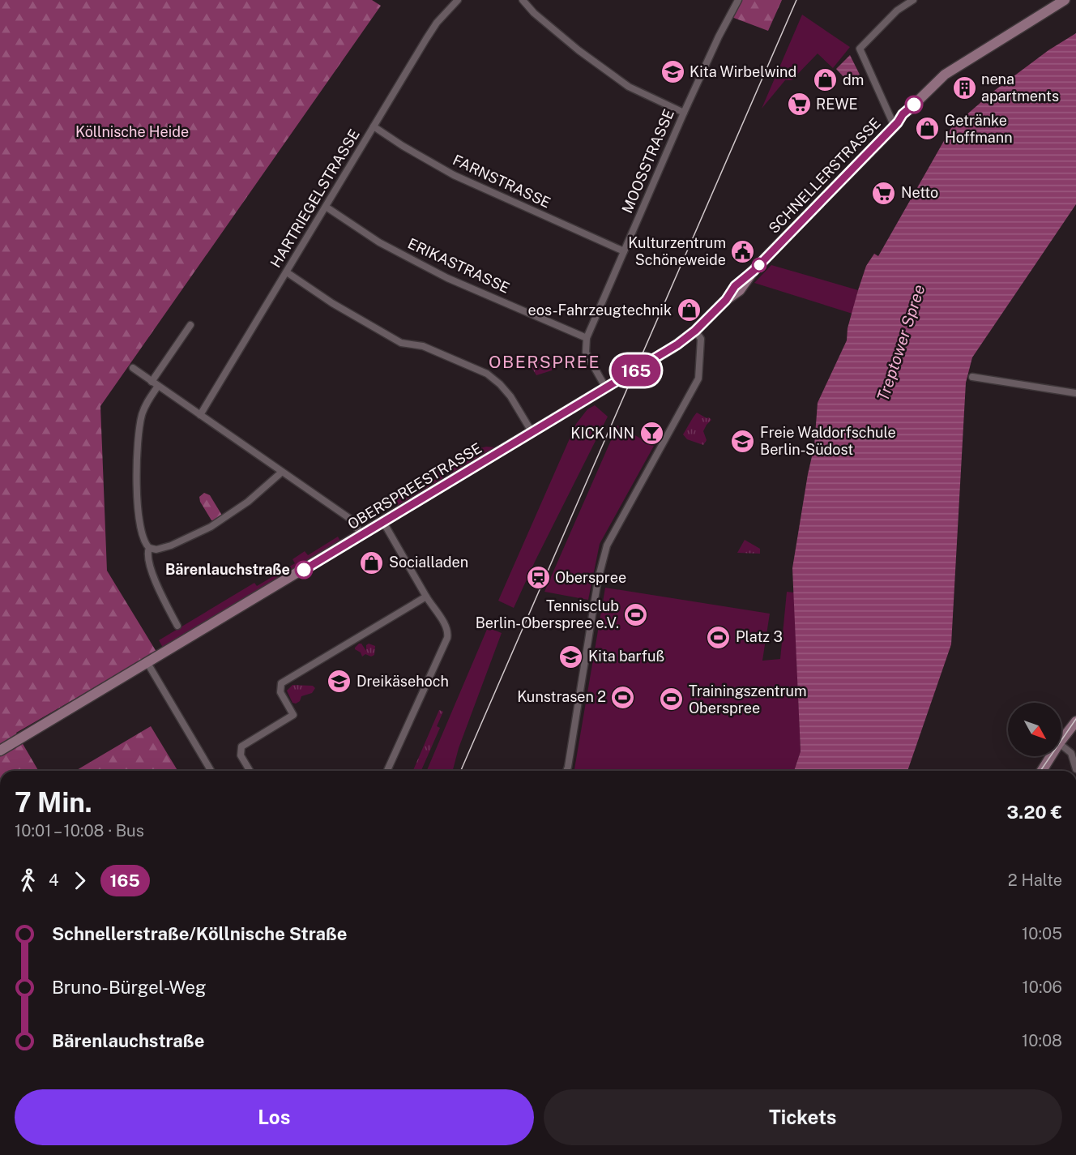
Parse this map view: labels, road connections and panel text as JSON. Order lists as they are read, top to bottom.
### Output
{
  "streets": {
    "main road": ["SCHNELLERSTRASSE", "OBERSPREESTRASSE"],
    "street": [
      "MOOSSTRASSE",
      "FARNSTRASSE",
      "HARTRIEGELSTRASSE",
      "ERIKASTRASSE"
    ]
  },
  "crossings": [
    ["MOOSSTRASSE", "FARNSTRASSE"],
    ["MOOSSTRASSE", "ERIKASTRASSE"],
    ["SCHNELLERSTRASSE", "OBERSPREESTRASSE"],
    ["FARNSTRASSE", "HARTRIEGELSTRASSE"],
    ["HARTRIEGELSTRASSE", "ERIKASTRASSE"]
  ],
  "districts": ["OBERSPREE"],
  "water": ["Treptower Spree"],
  "parks": ["Köllnische Heide"],
  "places": {
    "school or university": [
      "Kita Wirbelwind",
      "Freie Waldorfschule Berlin-Südost",
      "Kita barfuß",
      "Dreikäsehoch"
    ],
    "shop": [
      "dm",
      "Getränke Hoffmann",
      "eos-Fahrzeugtechnik",
      "Socialladen"
    ],
    "building": ["nena apartments"],
    "supermarket": ["REWE", "Netto"],
    "public building": ["Kulturzentrum Schöneweide"],
    "bar": ["KICK INN"],
    "other": ["Bärenlauchstraße"],
    "station": ["Oberspree"],
    "sports": [
      "Tennisclub Berlin-Oberspree e.V.",
      "Platz 3",
      "Kunstrasen 2",
      "Trainingszentrum Oberspree"
    ]
  },
  "lines": ["bus line 165"],
  "north": "bottom right",
  "page": {
    "on_map": "165",
    "heading": ["7 Min.", "10:01 – 10:08 · Bus", "3.20 €"],
    "legs": ["4", "165", "2 Halte"],
    "list": [
      {
        "name": "Schnellerstraße/Köllnische Straße",
        "value": "10:05"
      },
      {
        "name": "Bruno-Bürgel-Weg",
        "value": "10:06"
      },
      {
        "name": "Bärenlauchstraße",
        "value": "10:08"
      }
    ],
    "buttons": ["Los", "Tickets"]
  }
}
